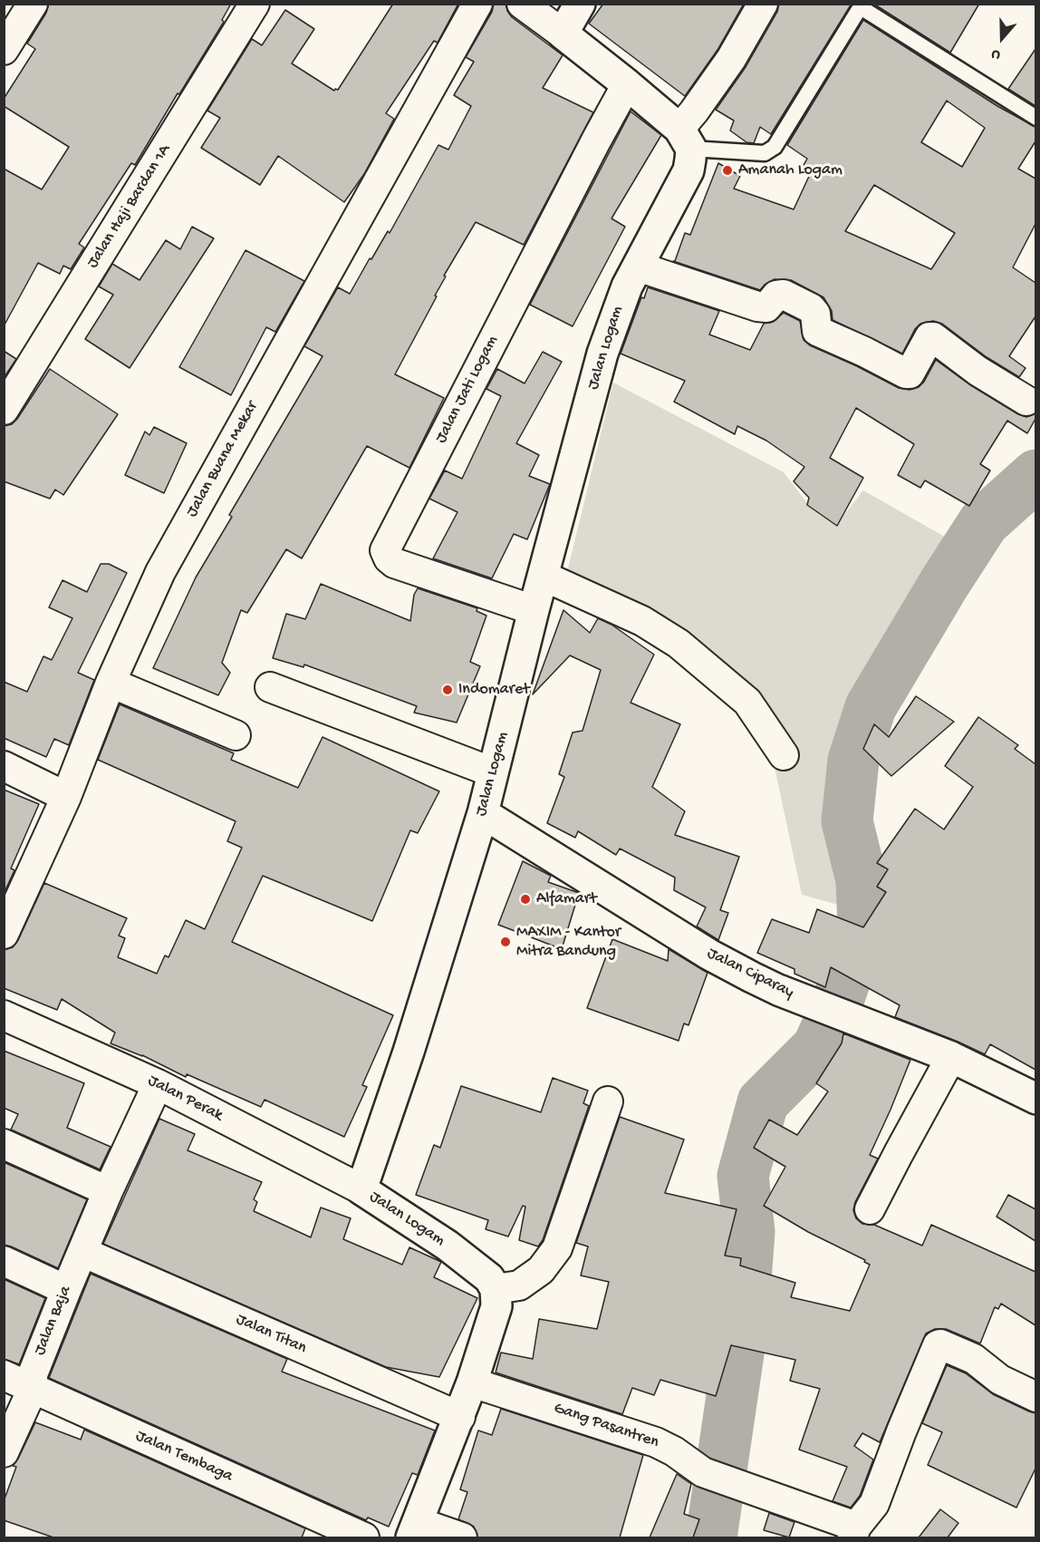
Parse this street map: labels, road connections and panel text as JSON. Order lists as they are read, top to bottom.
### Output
{
  "streets": {
    "street": [
      "Jalan Haji Bardan 1A",
      "Jalan Logam",
      "Jalan Jati Logam",
      "Jalan Buana Mekar",
      "Jalan Ciparay",
      "Jalan Perak",
      "Jalan Baja",
      "Jalan Titan",
      "Gang Pasantren",
      "Jalan Tembaga"
    ]
  },
  "crossings": [
    ["Jalan Logam", "Jalan Jati Logam"],
    ["Jalan Logam", "Jalan Ciparay"],
    ["Jalan Logam", "Jalan Perak"],
    ["Jalan Perak", "Jalan Baja"],
    ["Jalan Baja", "Jalan Titan"],
    ["Jalan Baja", "Jalan Tembaga"]
  ],
  "places": [
    "Amanah Logam",
    "Indomaret",
    "Alfamart",
    "MAXIM - Kantor Mitra Bandung"
  ],
  "north": "bottom"
}
